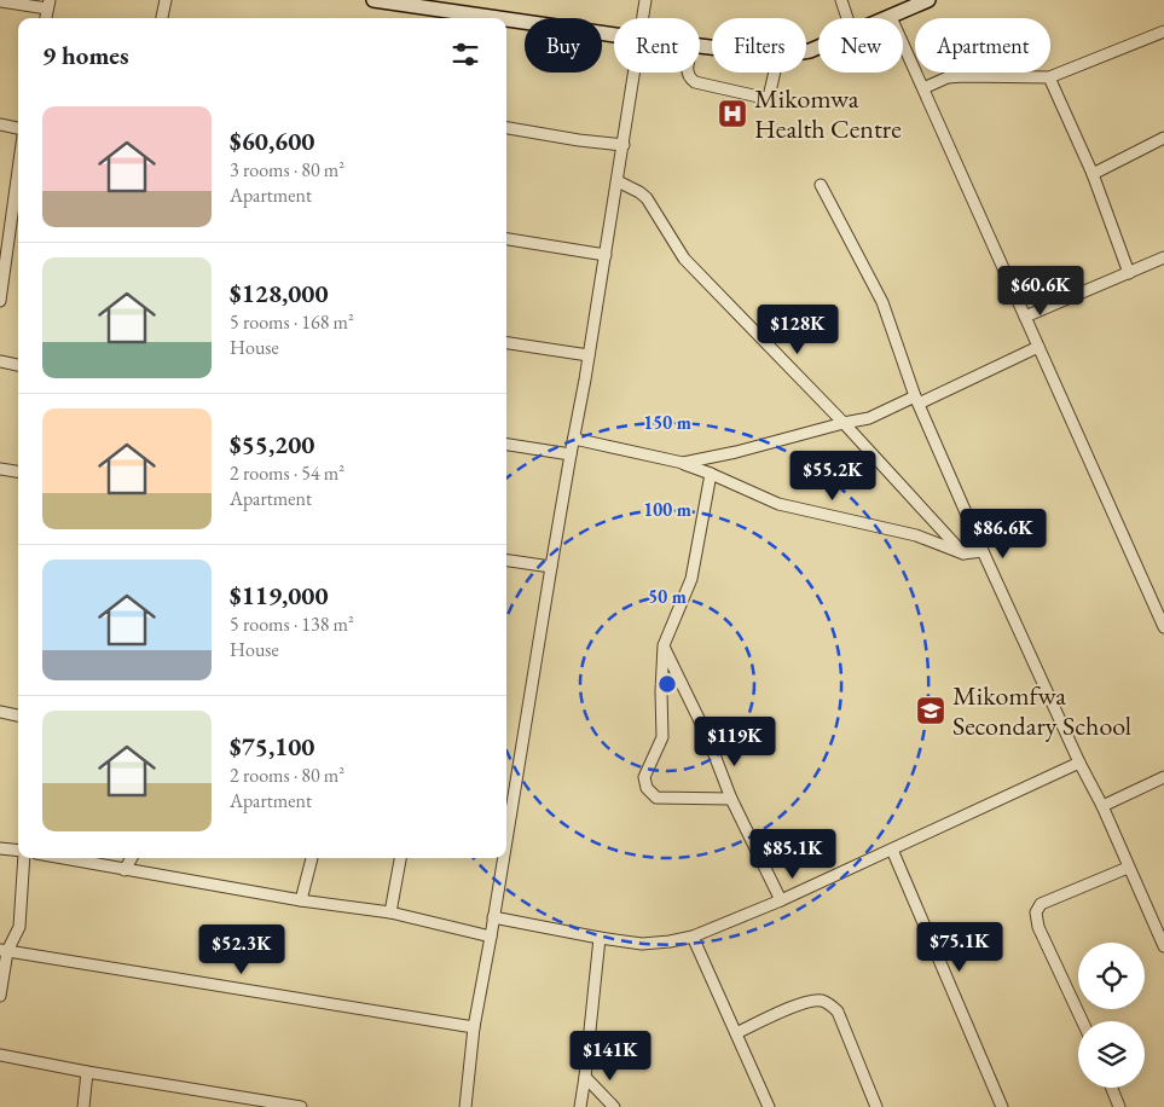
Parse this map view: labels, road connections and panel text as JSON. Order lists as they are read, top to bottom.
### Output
{
  "places": {
    "hospital": ["Mikomwa Health Centre"],
    "school or university": ["Mikomfwa Secondary School"]
  },
  "page": {
    "chip": [
      "Buy",
      "Rent",
      "Filters",
      "New",
      "Apartment"
    ],
    "heading": "9 homes",
    "list": [
      {
        "name": "$60,600",
        "note": "3 rooms · 80 m² · Apartment"
      },
      {
        "name": "$128,000",
        "note": "5 rooms · 168 m² · House"
      },
      {
        "name": "$55,200",
        "note": "2 rooms · 54 m² · Apartment"
      },
      {
        "name": "$119,000",
        "note": "5 rooms · 138 m² · House"
      },
      {
        "name": "$75,100",
        "note": "2 rooms · 80 m² · Apartment"
      }
    ],
    "price": [
      "$60.6K",
      "$128K",
      "$55.2K",
      "$86.6K",
      "$119K",
      "$85.1K",
      "$75.1K",
      "$52.3K",
      "$141K"
    ]
  },
  "rings": ["150 m", "100 m", "50 m"]
}
